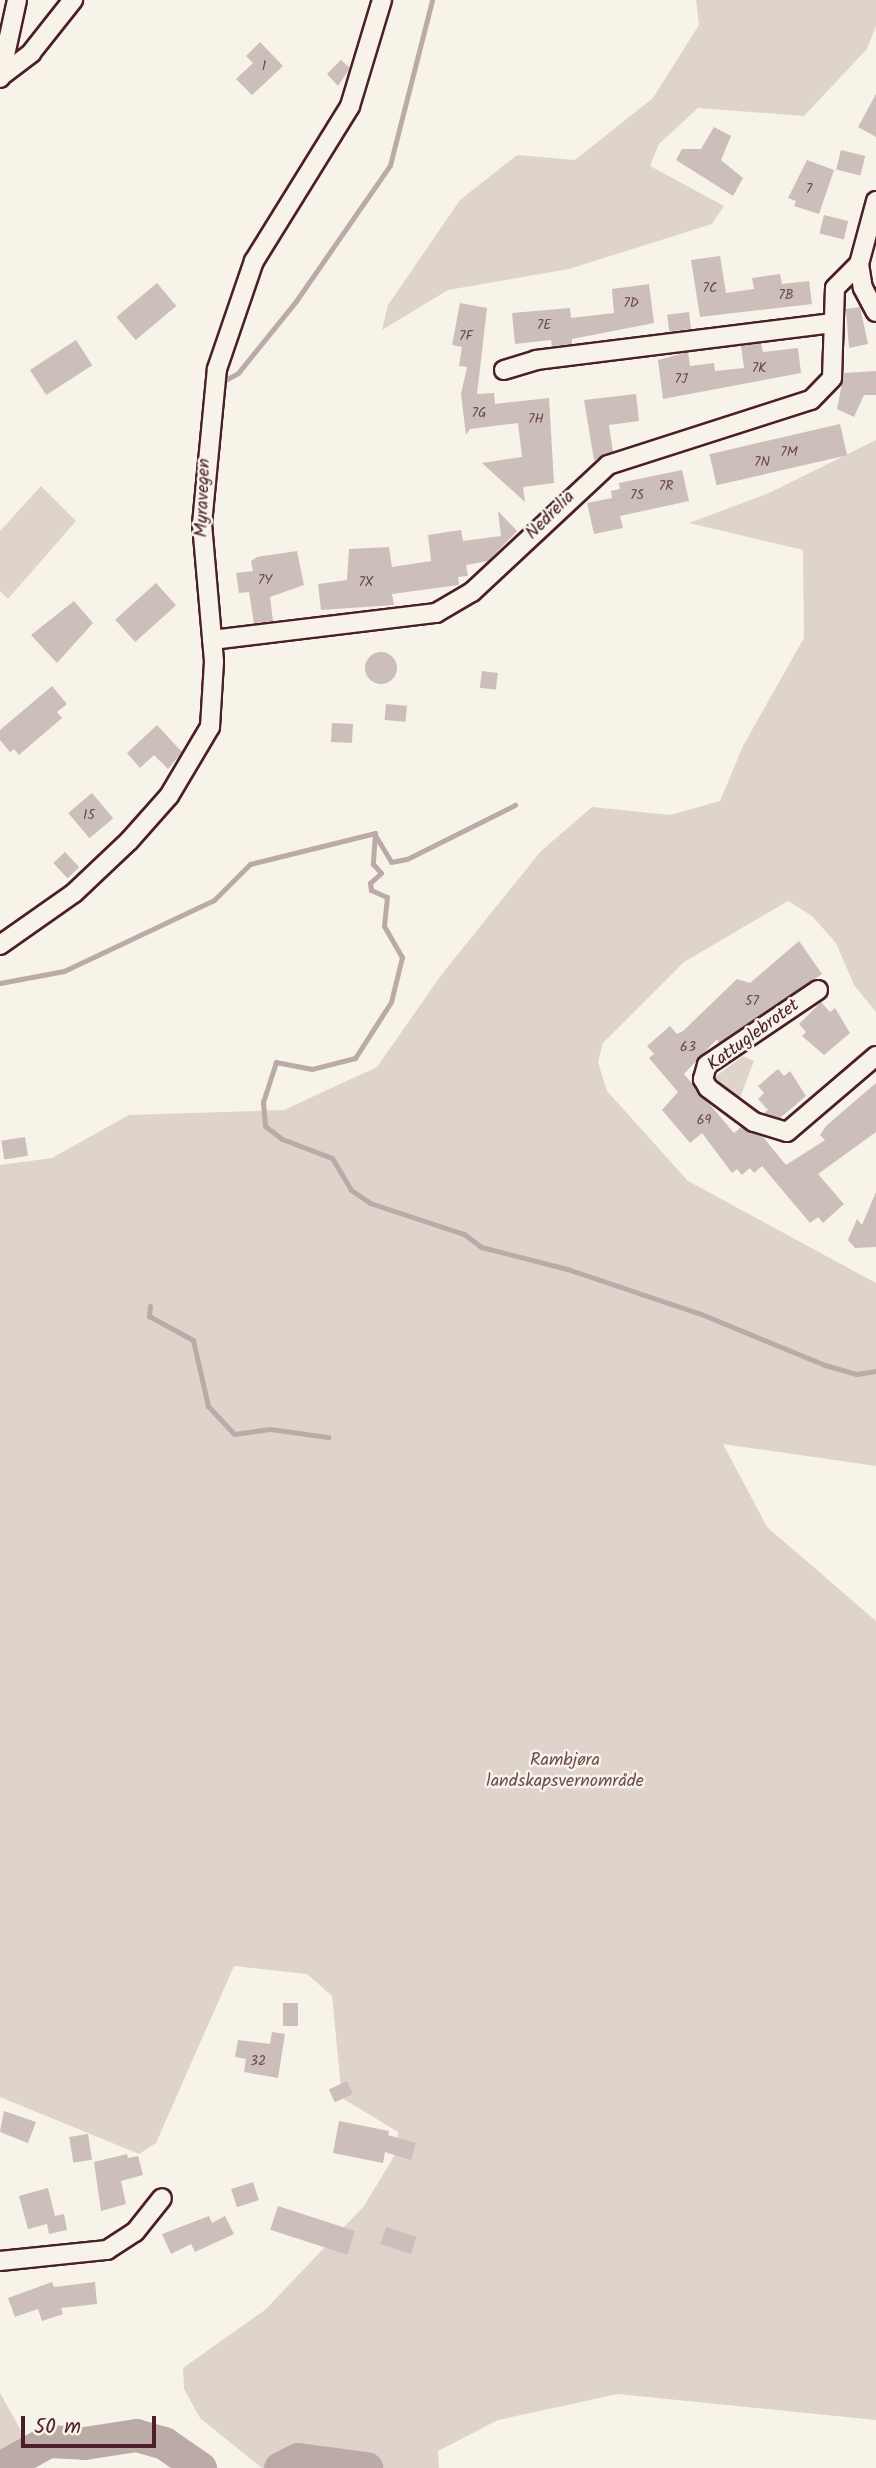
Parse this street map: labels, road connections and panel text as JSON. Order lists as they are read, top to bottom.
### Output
{
  "streets": {
    "street": ["Myravegen", "Nedrelia", "Kattuglebrotet"]
  },
  "crossings": [
    ["Myravegen", "Nedrelia"]
  ],
  "parks": ["Rambjøra landskapsvernområde"],
  "house_numbers": [
    "1",
    "7",
    "7C",
    "7B",
    "7D",
    "7E",
    "7F",
    "7K",
    "7J",
    "7G",
    "7H",
    "7M",
    "7N",
    "7R",
    "7S",
    "7Y",
    "7X",
    "15",
    "57",
    "63",
    "69",
    "32"
  ],
  "scale_bar": "50 m"
}
